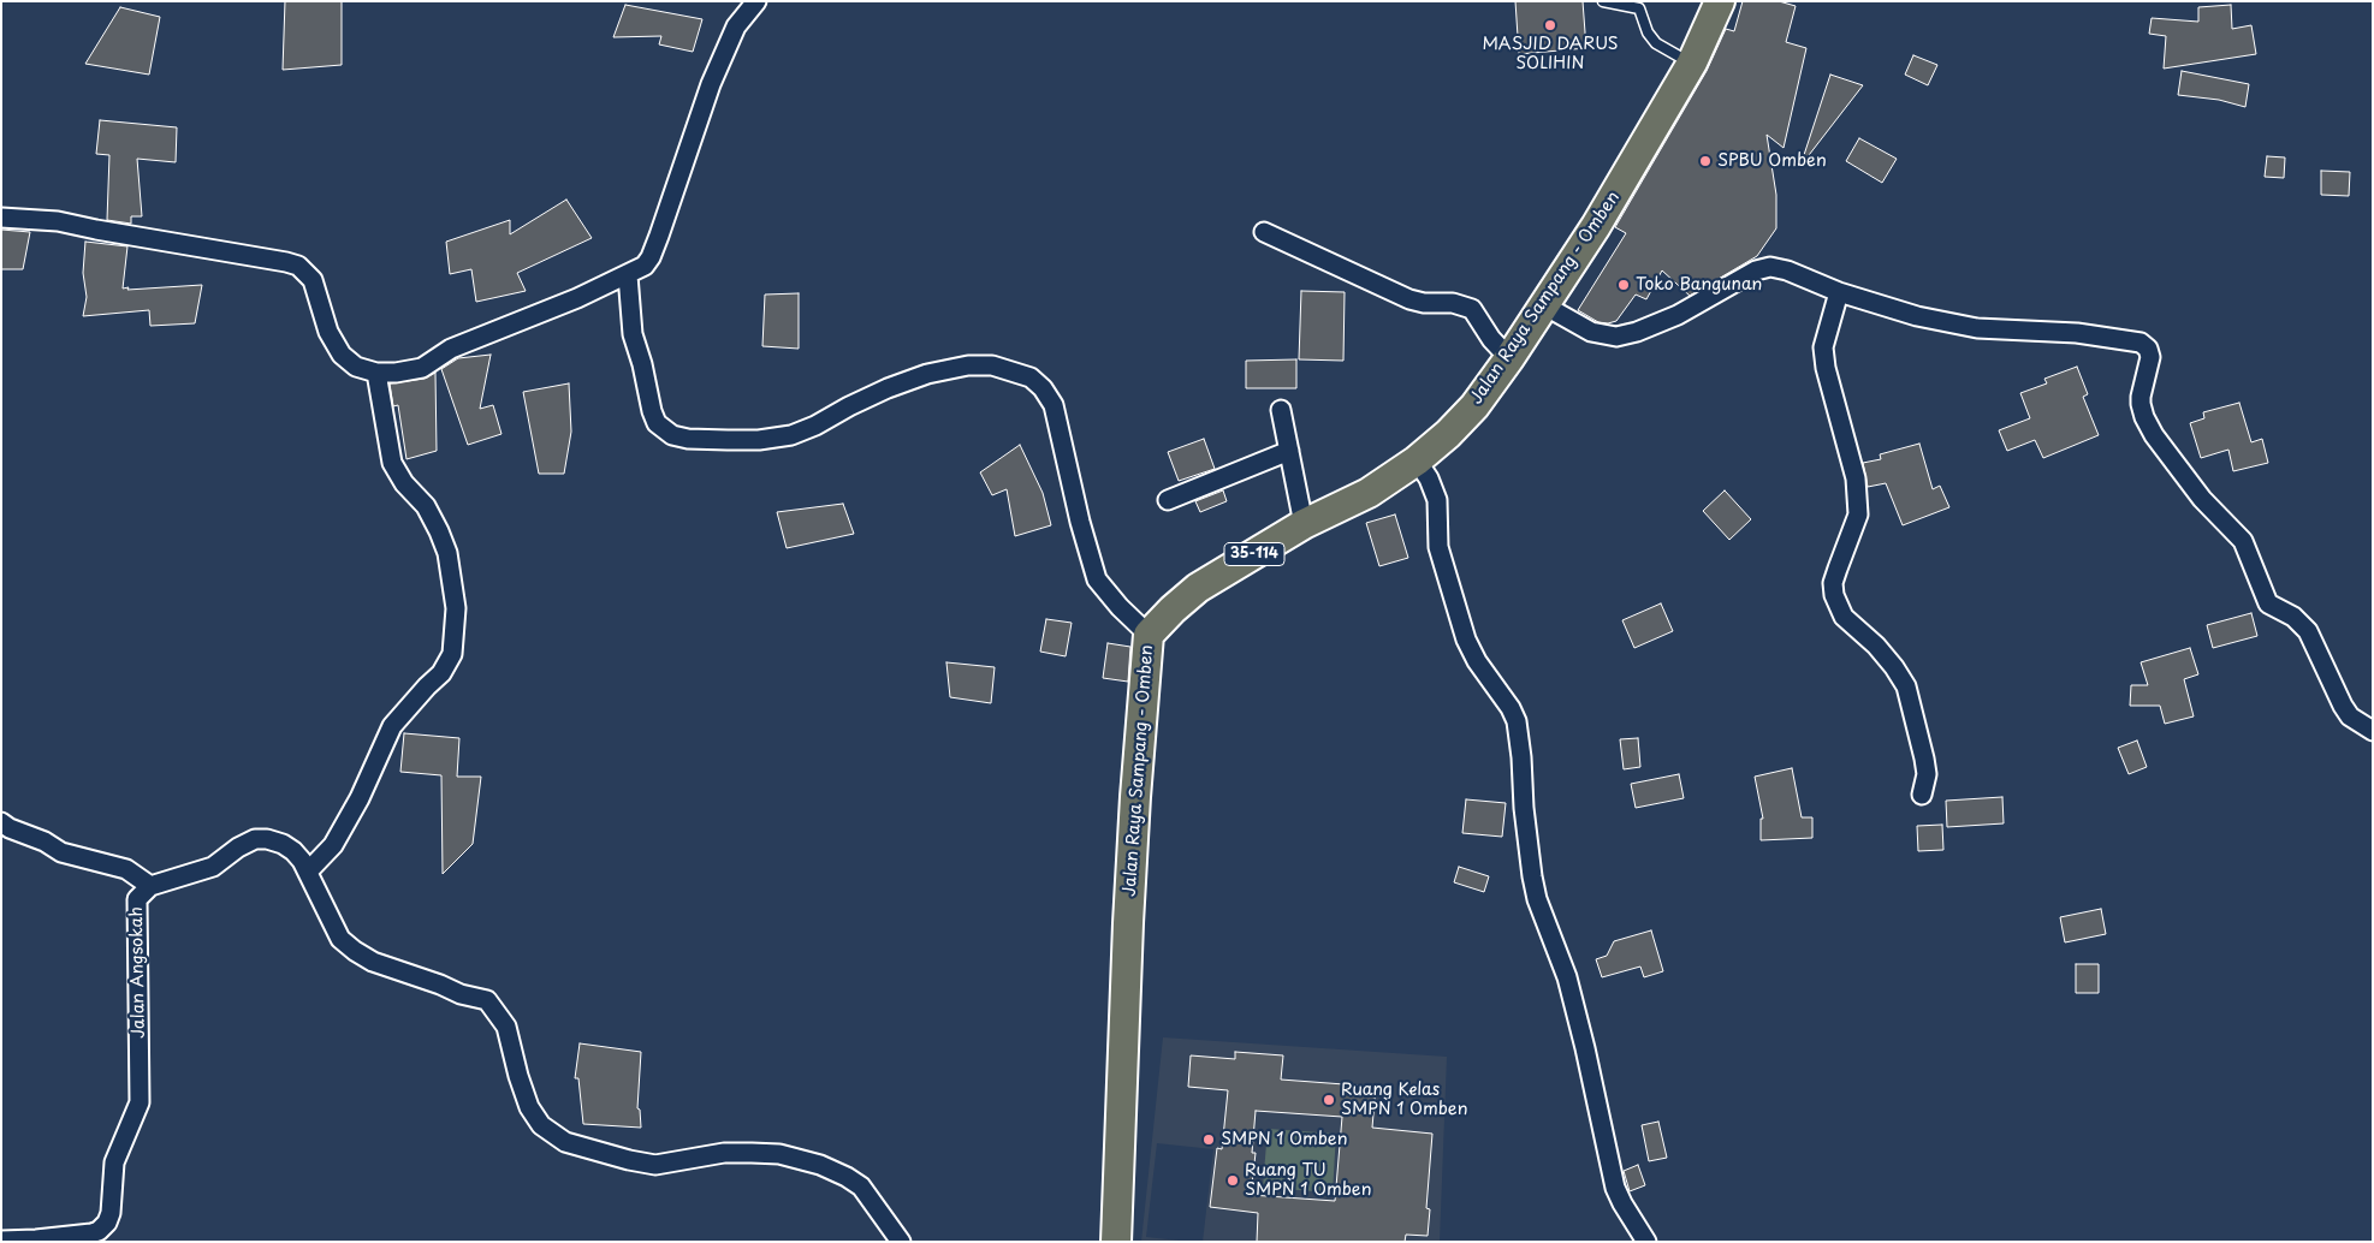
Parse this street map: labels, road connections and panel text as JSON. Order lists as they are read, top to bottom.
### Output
{
  "streets": {
    "main road": ["Jalan Raya Sampang - Omben", "35-114"],
    "street": ["Jalan Angsokah"]
  },
  "places": [
    "MASJID DARUS SOLIHIN",
    "SPBU Omben",
    "Toko Bangunan",
    "Ruang Kelas SMPN 1 Omben",
    "SMPN 1 Omben",
    "Ruang TU SMPN 1 Omben"
  ]
}
